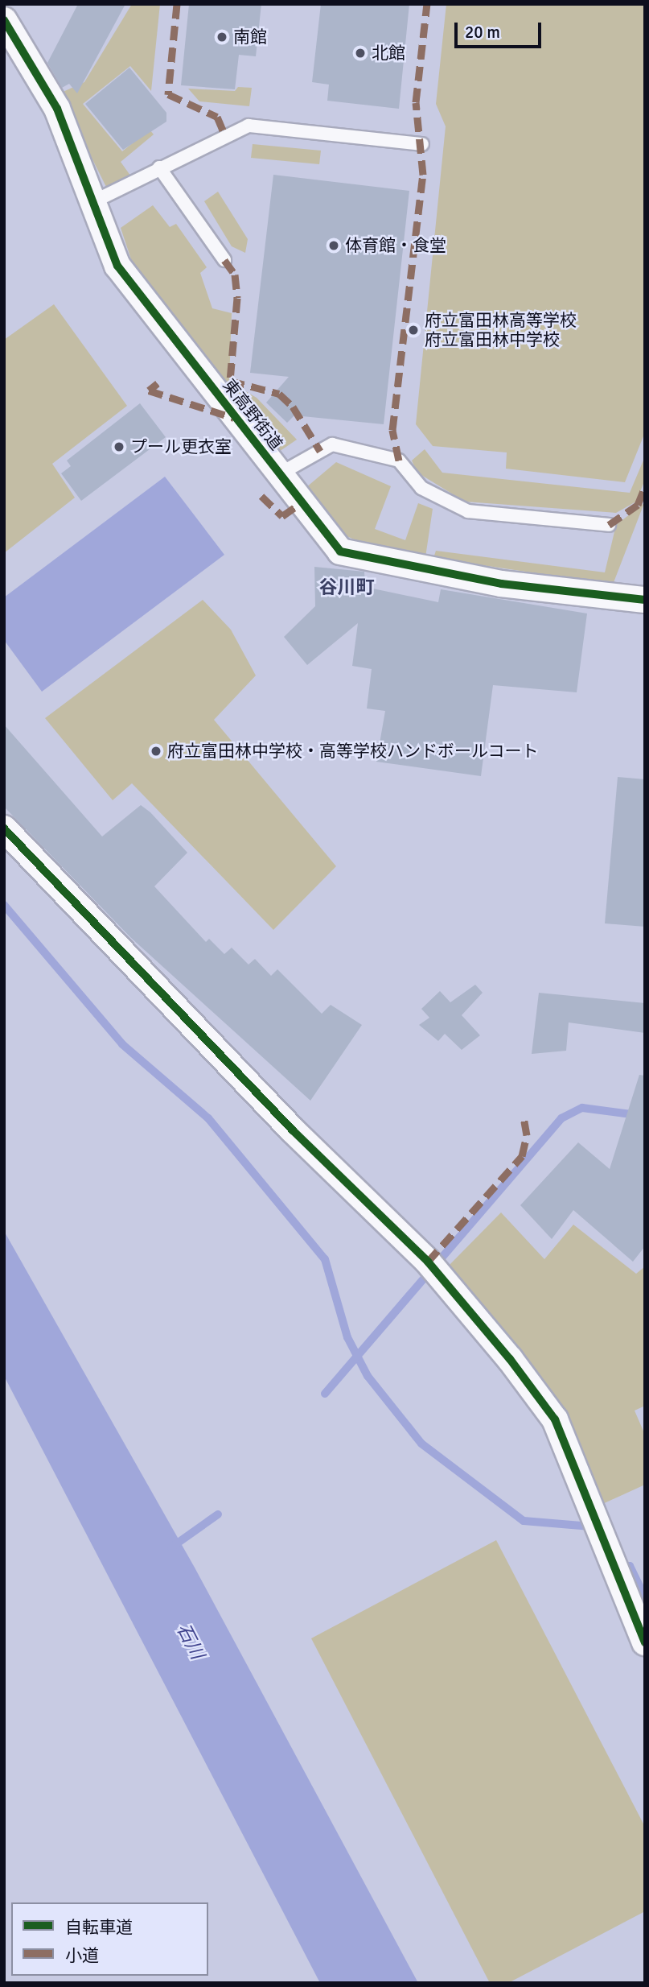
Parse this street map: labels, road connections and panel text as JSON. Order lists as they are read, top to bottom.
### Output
{
  "streets": {
    "street": ["東高野街道"]
  },
  "districts": ["谷川町"],
  "water": ["石川"],
  "places": [
    "南館",
    "北館",
    "体育館・食堂",
    "府立富田林高等学校 府立富田林中学校",
    "プール更衣室",
    "府立富田林中学校・高等学校ハンドボールコート"
  ],
  "legend": ["自転車道", "小道"],
  "scale_bar": "20 m"
}
